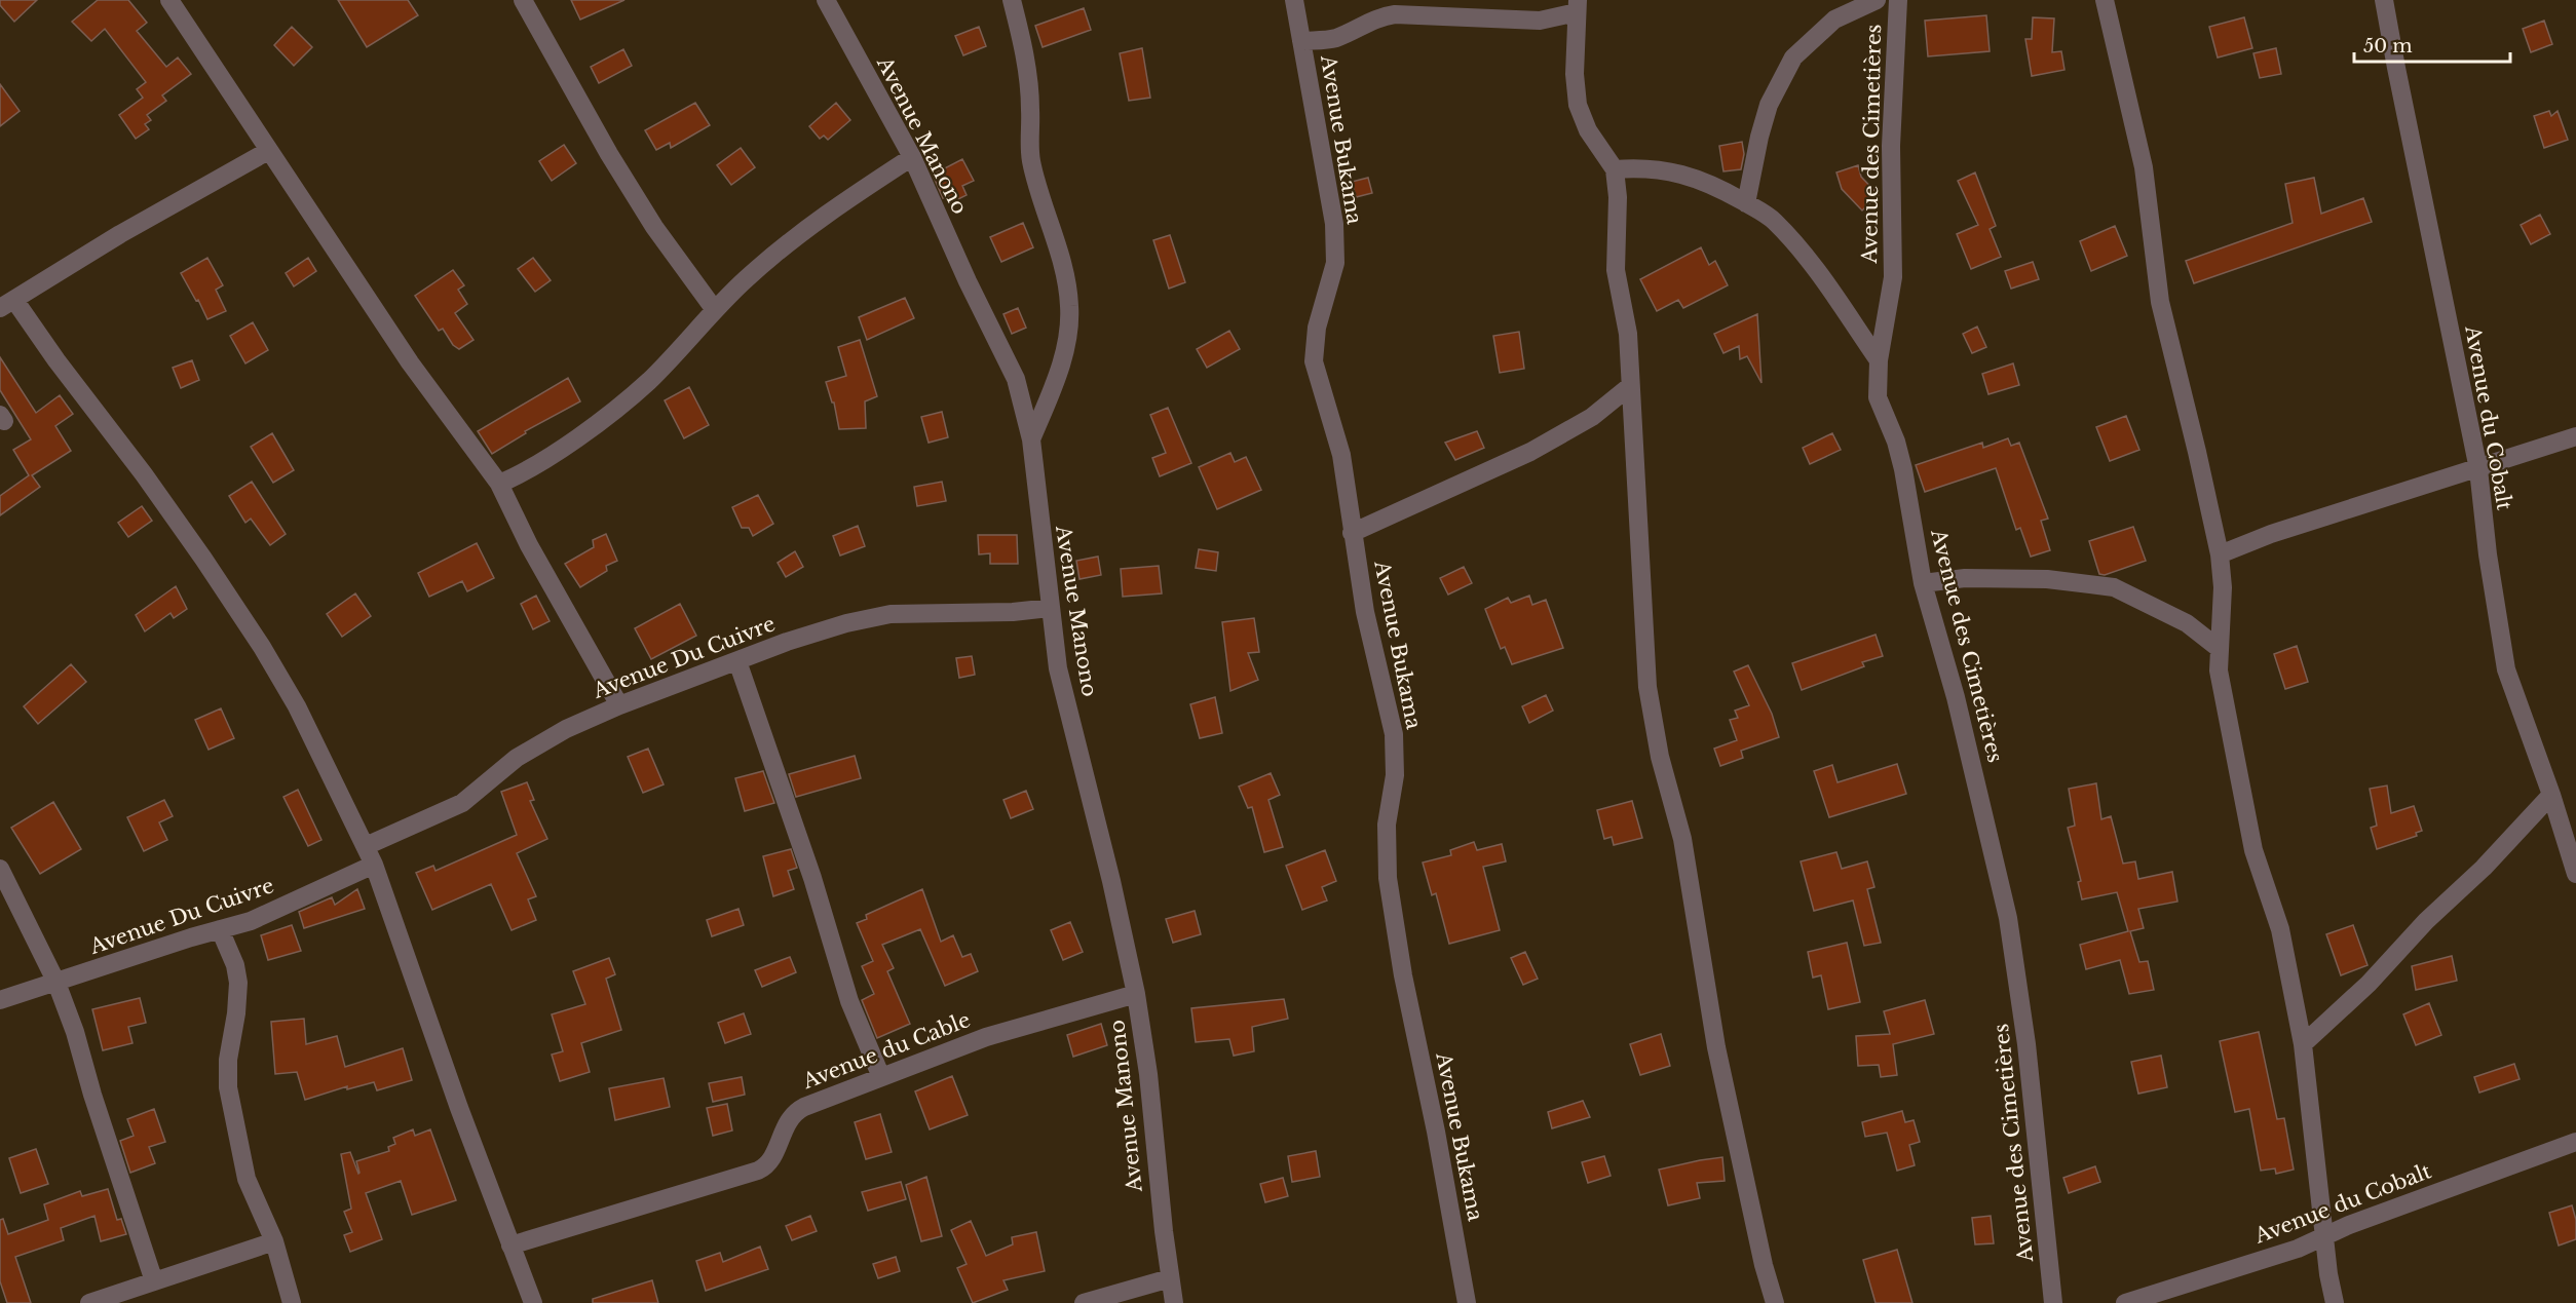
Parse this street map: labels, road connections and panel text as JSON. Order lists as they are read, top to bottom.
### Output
{
  "streets": {
    "street": [
      "Avenue Manono",
      "Avenue Bukama",
      "Avenue des Cimetières",
      "Avenue du Cobalt",
      "Avenue Du Cuivre",
      "Avenue du Cable"
    ]
  },
  "crossings": [
    ["Avenue Manono", "Avenue Du Cuivre"],
    ["Avenue Manono", "Avenue du Cable"]
  ],
  "scale_bar": "50 m"
}
